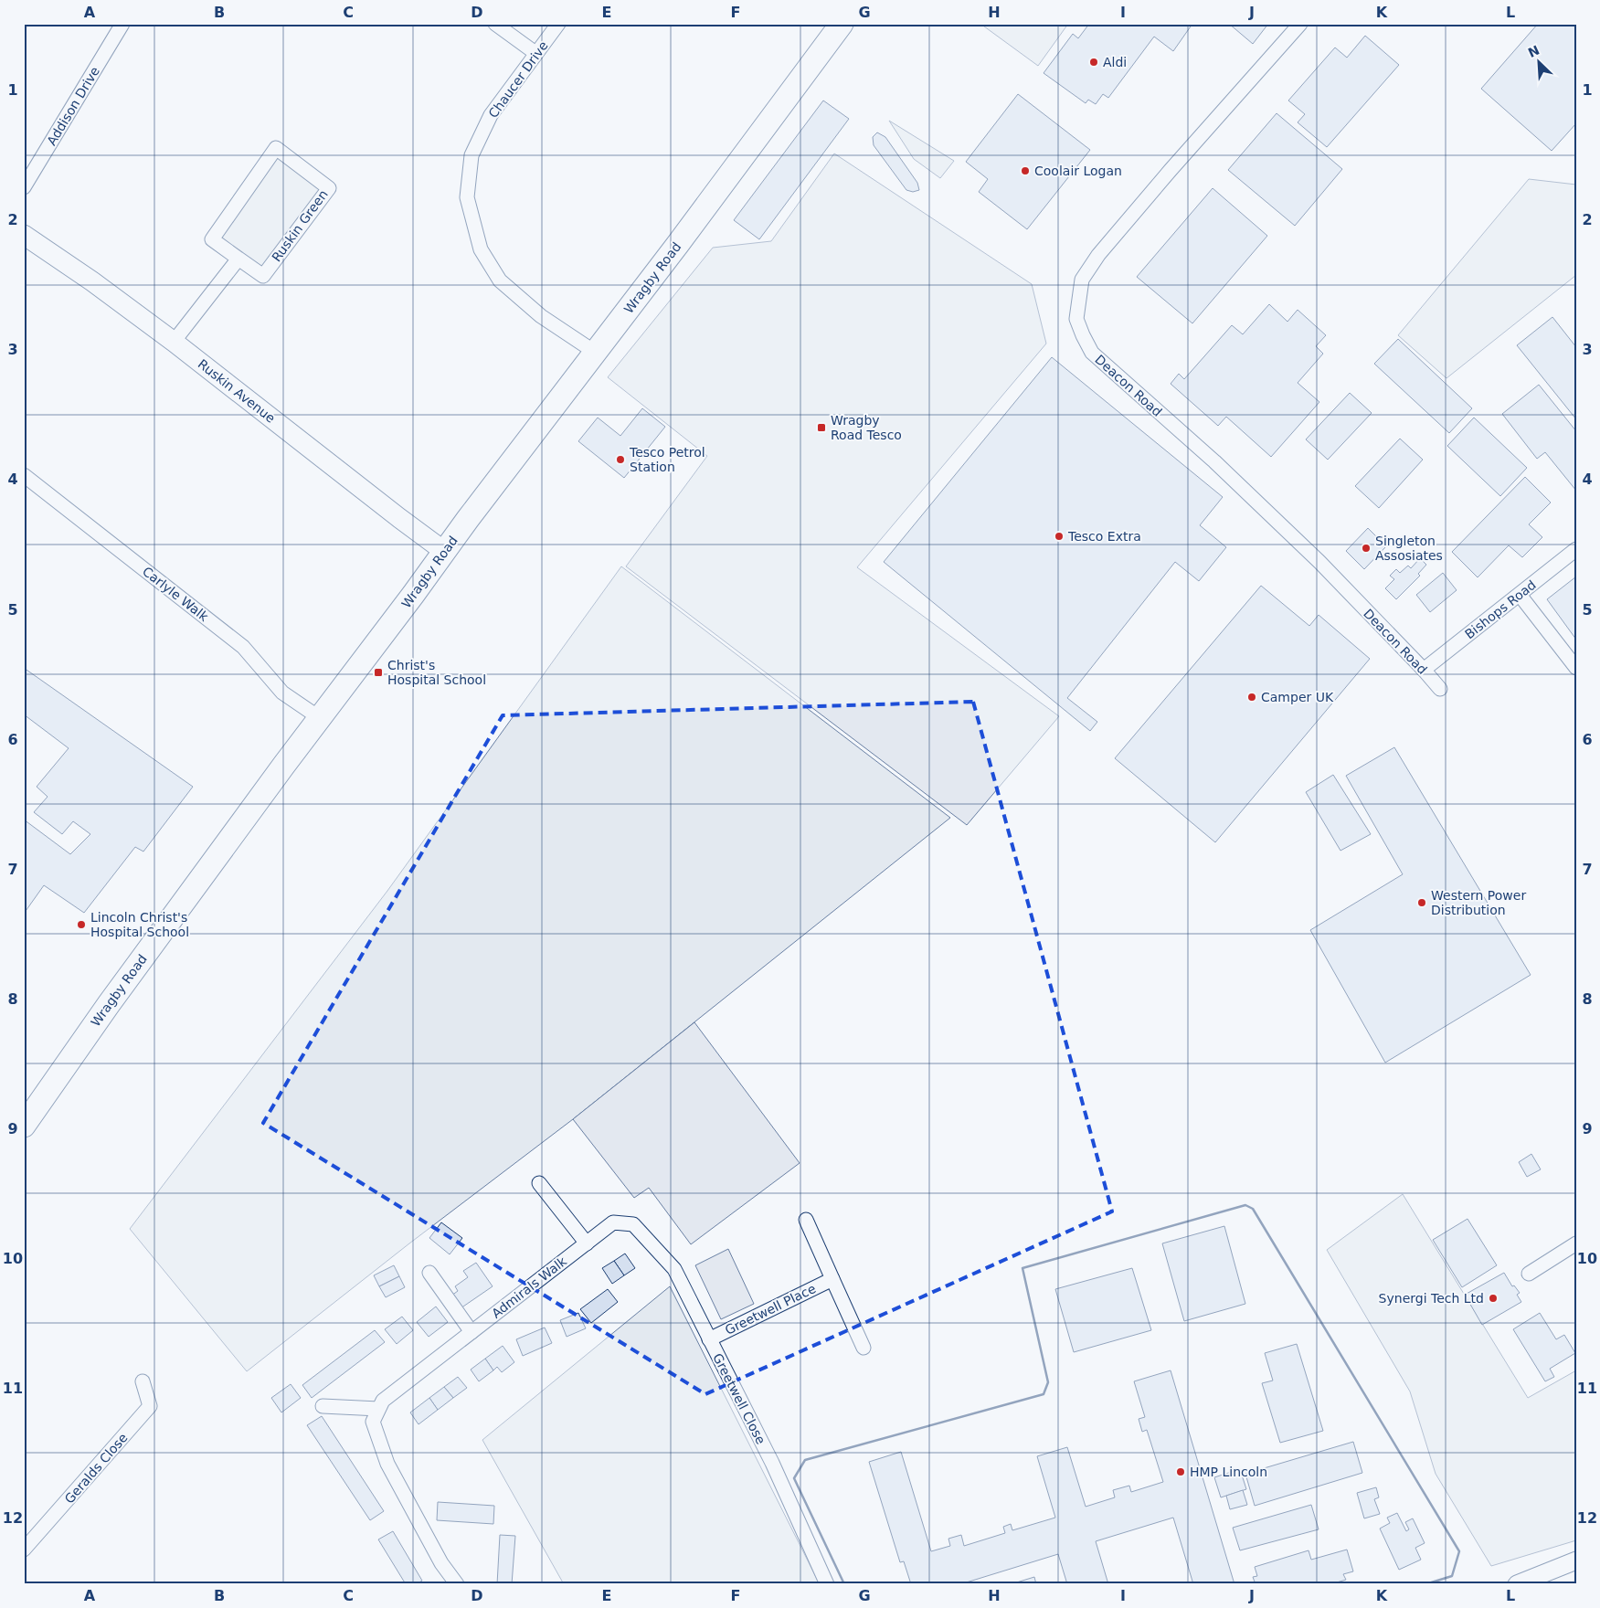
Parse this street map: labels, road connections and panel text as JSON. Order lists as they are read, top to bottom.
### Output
{
  "streets": {
    "main road": ["Wragby Road", "Ruskin Avenue"],
    "street": [
      "Chaucer Drive",
      "Addison Drive",
      "Ruskin Green",
      "Deacon Road",
      "Carlyle Walk",
      "Bishops Road",
      "Admirals Walk",
      "Greetwell Place",
      "Greetwell Close",
      "Geralds Close"
    ]
  },
  "crossings": [
    ["Chaucer Drive", "Wragby Road"],
    ["Wragby Road", "Ruskin Avenue"],
    ["Wragby Road", "Carlyle Walk"],
    ["Deacon Road", "Bishops Road"],
    ["Admirals Walk", "Greetwell Close"],
    ["Greetwell Place", "Greetwell Close"]
  ],
  "places": {
    "other": [
      "Aldi",
      "Coolair Logan",
      "Tesco Petrol Station",
      "Tesco Extra",
      "Singleton Assosiates",
      "Camper UK",
      "Western Power Distribution",
      "Lincoln Christ's Hospital School",
      "Synergi Tech Ltd",
      "HMP Lincoln"
    ],
    "transit": ["Wragby Road Tesco", "Christ's Hospital School"]
  },
  "north": "top left",
  "grid": {
    "columns": [
      "A",
      "B",
      "C",
      "D",
      "E",
      "F",
      "G",
      "H",
      "I",
      "J",
      "K",
      "L"
    ],
    "rows": [
      "1",
      "2",
      "3",
      "4",
      "5",
      "6",
      "7",
      "8",
      "9",
      "10",
      "11",
      "12"
    ]
  }
}
